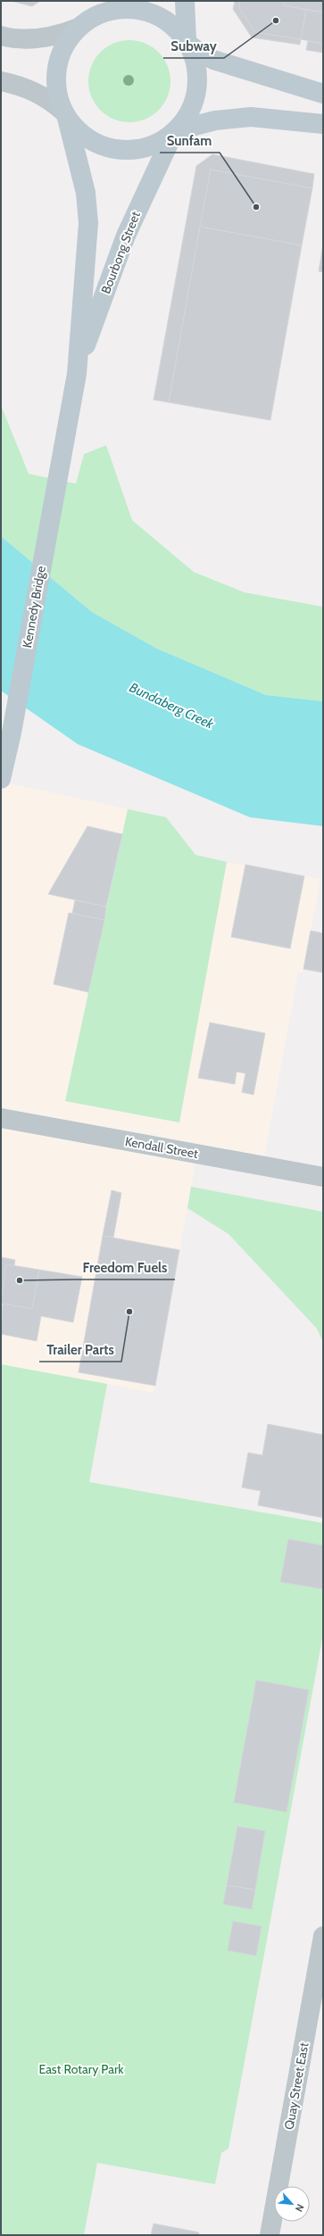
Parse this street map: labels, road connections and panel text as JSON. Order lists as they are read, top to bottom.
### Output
{
  "streets": {
    "main road": ["Bourbong Street", "Kennedy Bridge"],
    "street": ["Kendall Street", "Quay Street East"]
  },
  "crossings": [
    ["Bourbong Street", "Kennedy Bridge"]
  ],
  "water": ["Bundaberg Creek"],
  "parks": ["East Rotary Park"],
  "places": [
    "Subway",
    "Sunfam",
    "Freedom Fuels",
    "Trailer Parts"
  ],
  "north": "bottom right"
}
